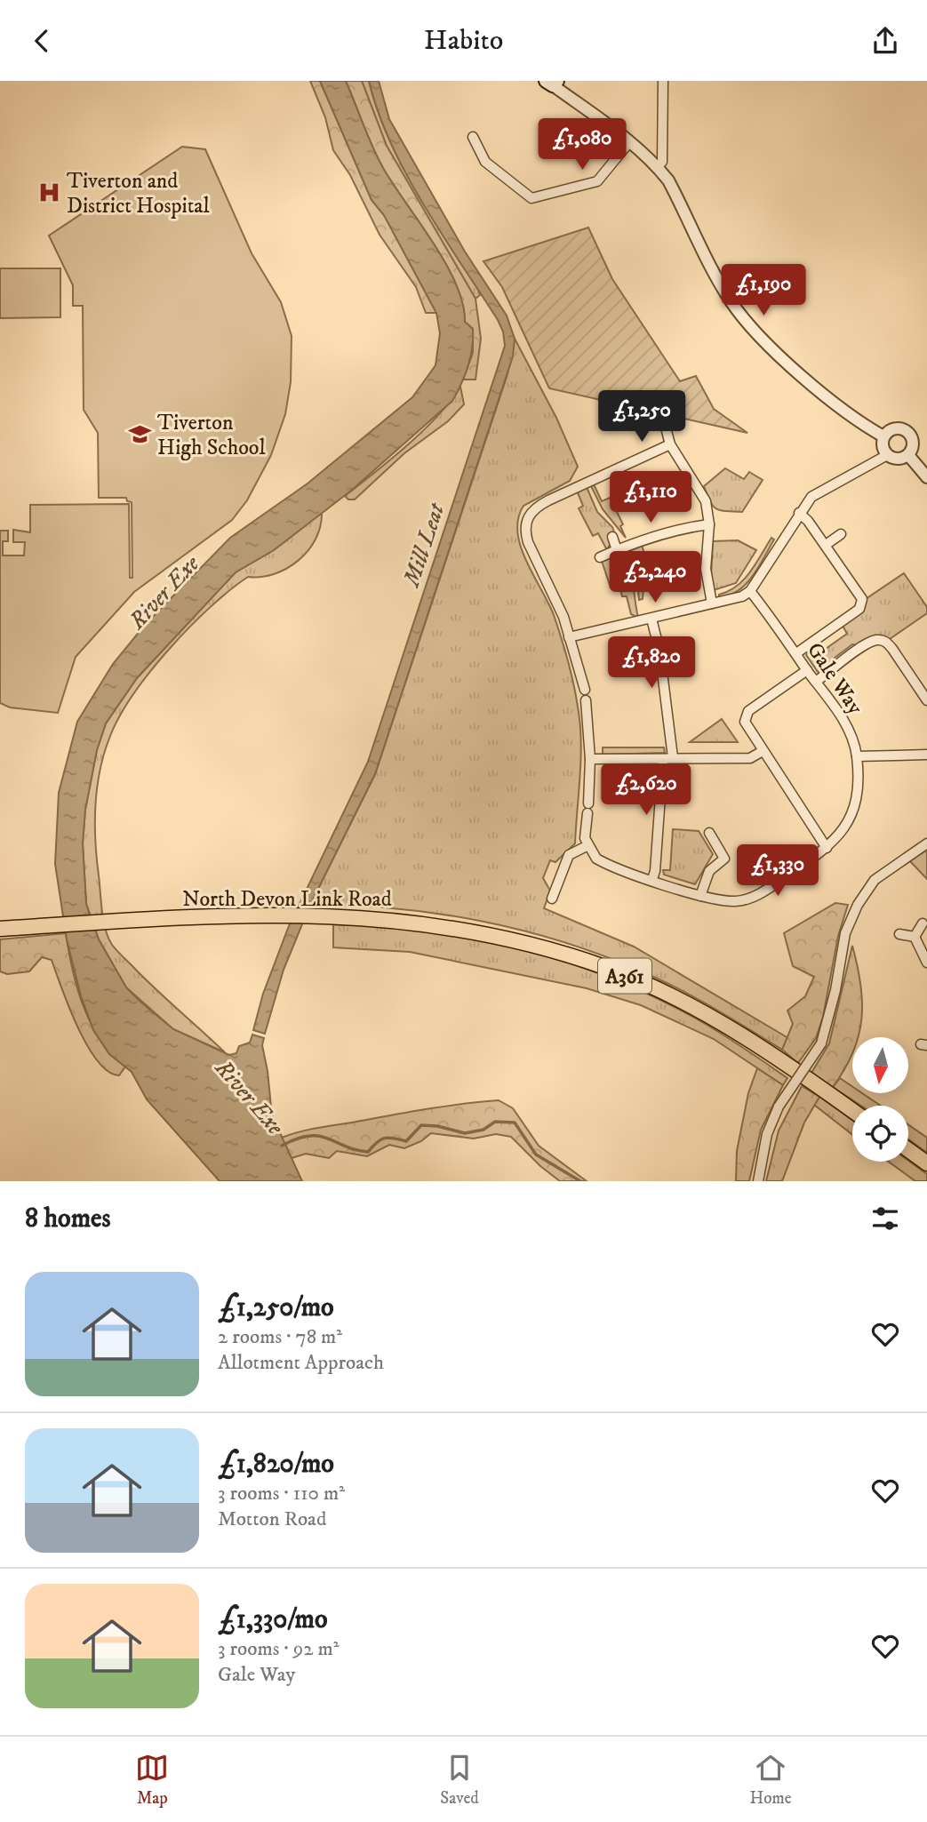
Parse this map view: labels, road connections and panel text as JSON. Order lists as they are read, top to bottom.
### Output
{
  "streets": {
    "highway": ["North Devon Link Road", "A361"],
    "street": ["Gale Way"]
  },
  "water": ["Mill Leat", "River Exe"],
  "places": {
    "hospital": ["Tiverton and District Hospital"],
    "school or university": ["Tiverton High School"]
  },
  "north": "bottom",
  "page": {
    "header": "Habito",
    "price": [
      "£1,080",
      "£1,190",
      "£1,250",
      "£1,110",
      "£2,240",
      "£1,820",
      "£2,620",
      "£1,330"
    ],
    "heading": "8 homes",
    "list": [
      {
        "name": "£1,250/mo",
        "note": "2 rooms · 78 m² · Allotment Approach"
      },
      {
        "name": "£1,820/mo",
        "note": "3 rooms · 110 m² · Motton Road"
      },
      {
        "name": "£1,330/mo",
        "note": "3 rooms · 92 m² · Gale Way"
      }
    ],
    "tabs": ["Map", "Saved", "Home"]
  }
}
